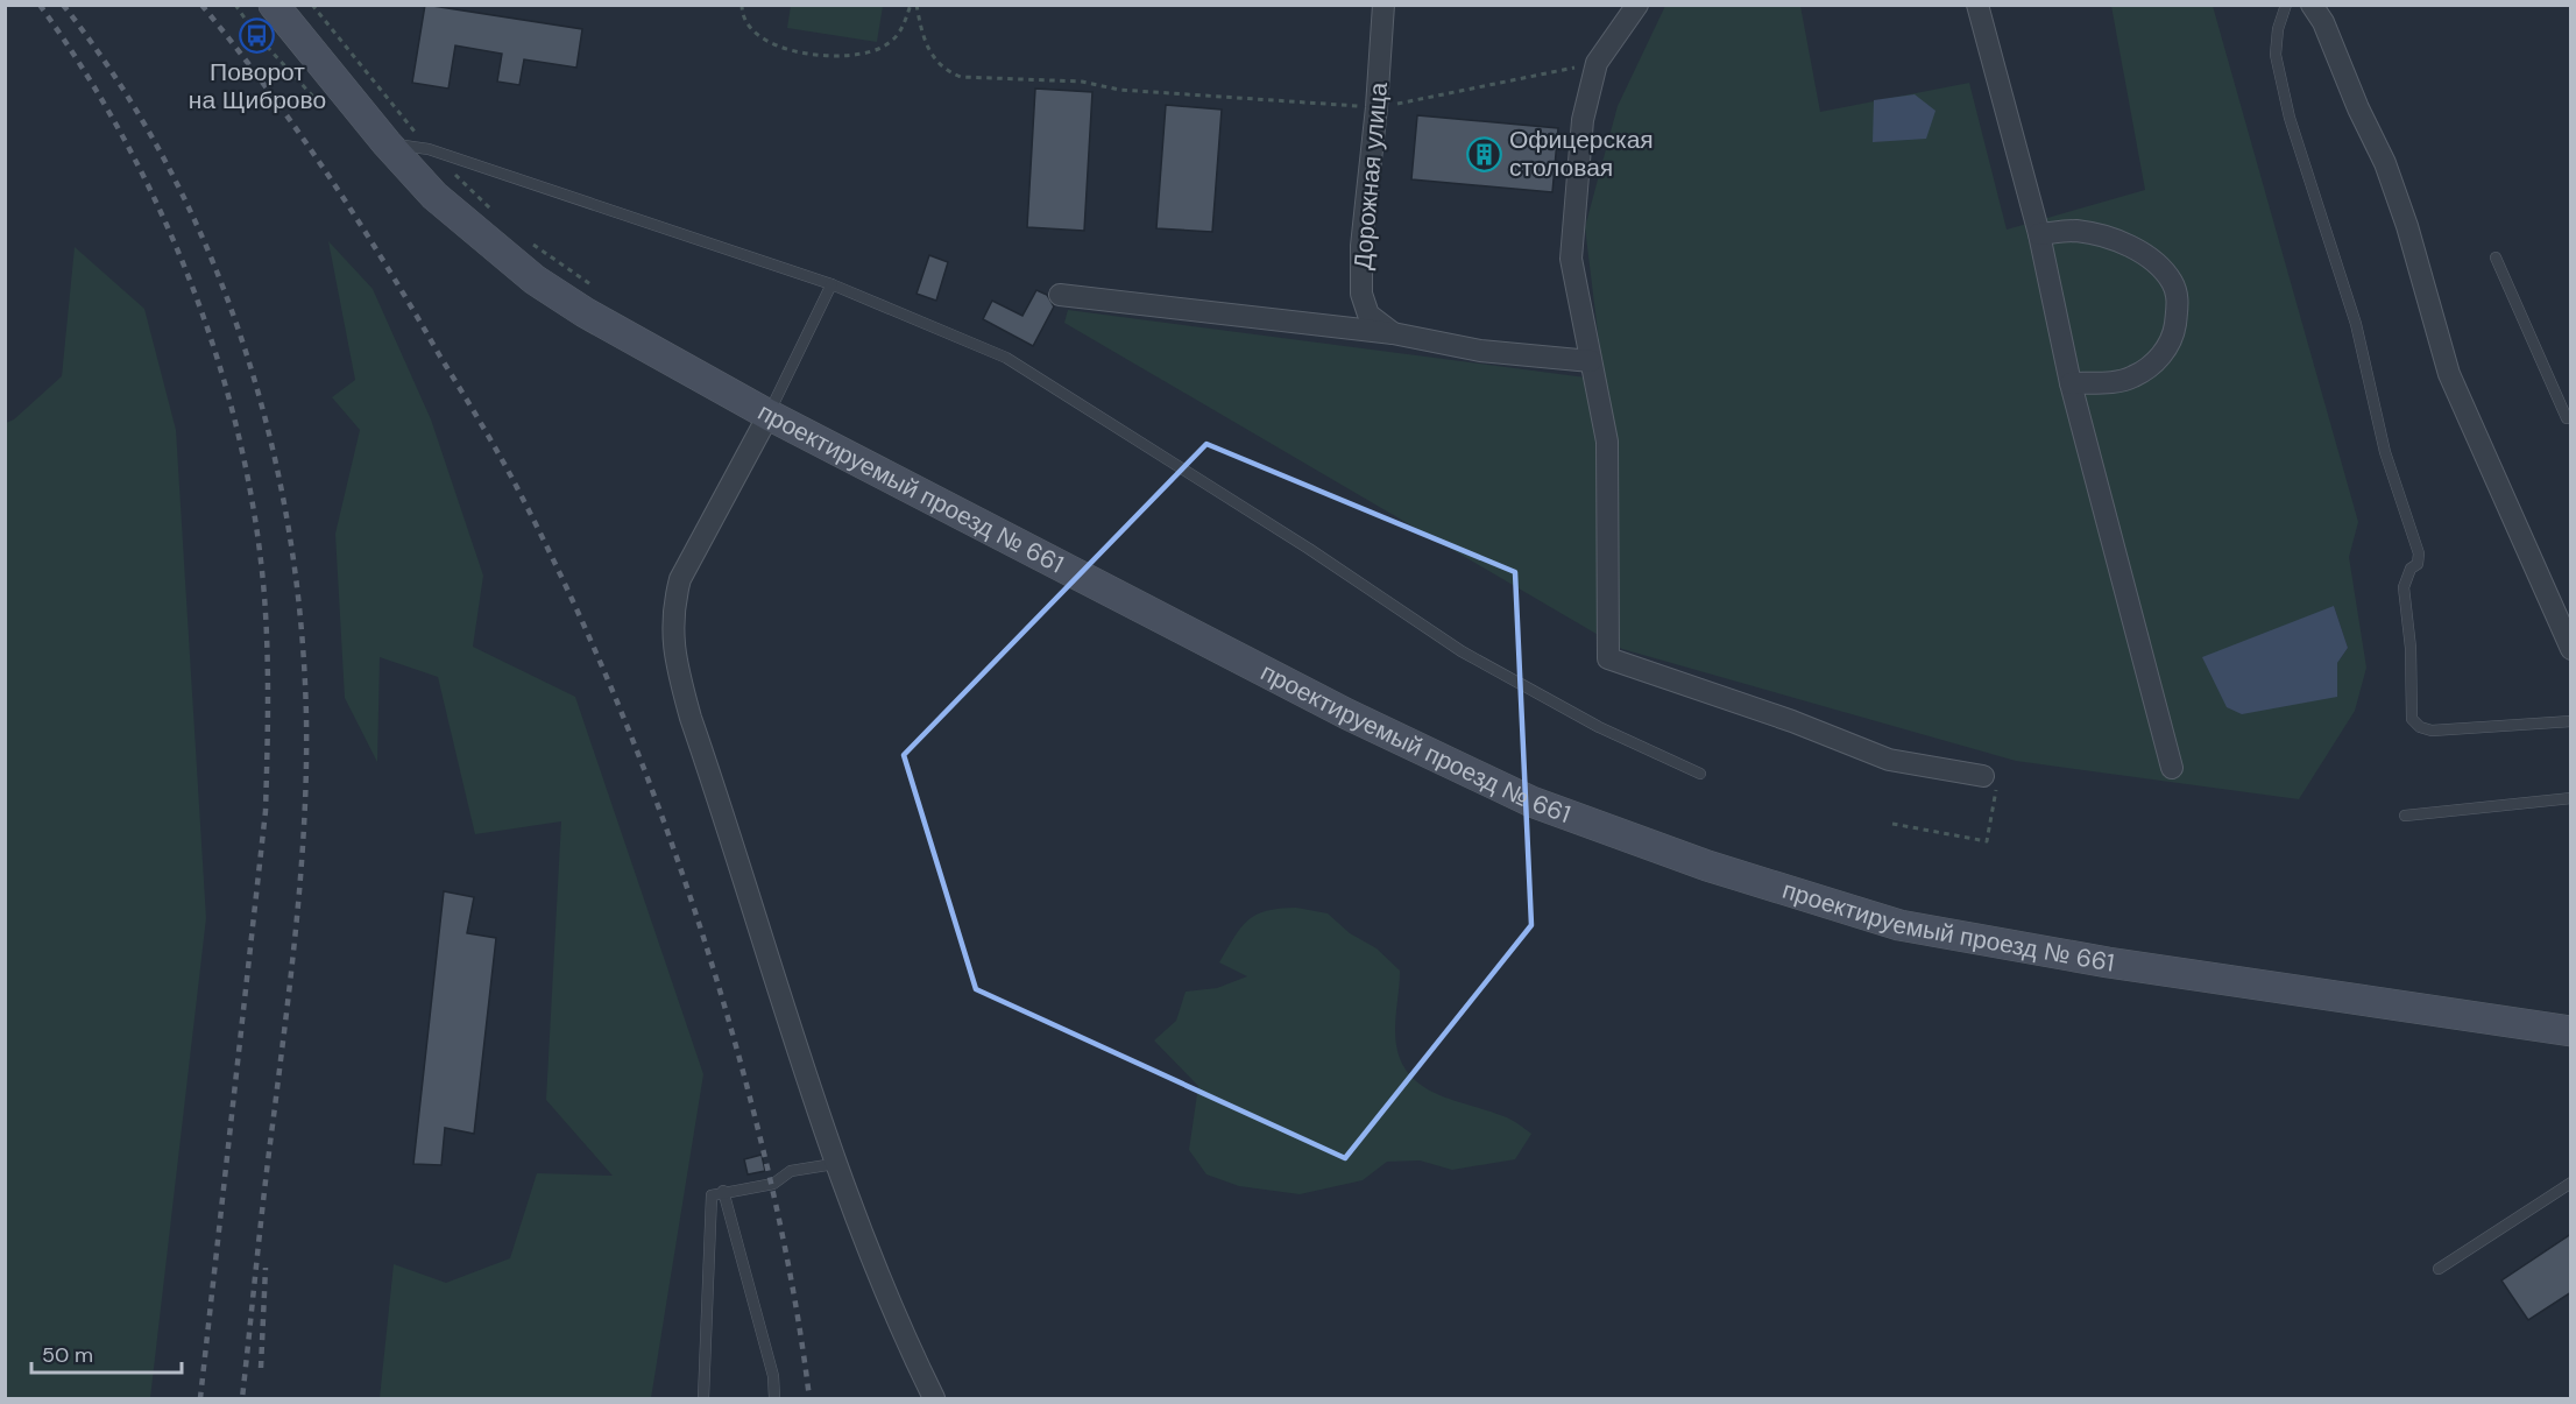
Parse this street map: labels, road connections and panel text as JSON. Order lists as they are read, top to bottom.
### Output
{
  "streets": {
    "main road": ["проектируемый проезд № 661"],
    "street": ["Дорожная улица"]
  },
  "places": {
    "bus stop": ["Поворот на Щиброво"],
    "building": ["Офицерская столовая"]
  },
  "scale_bar": "50 m"
}
